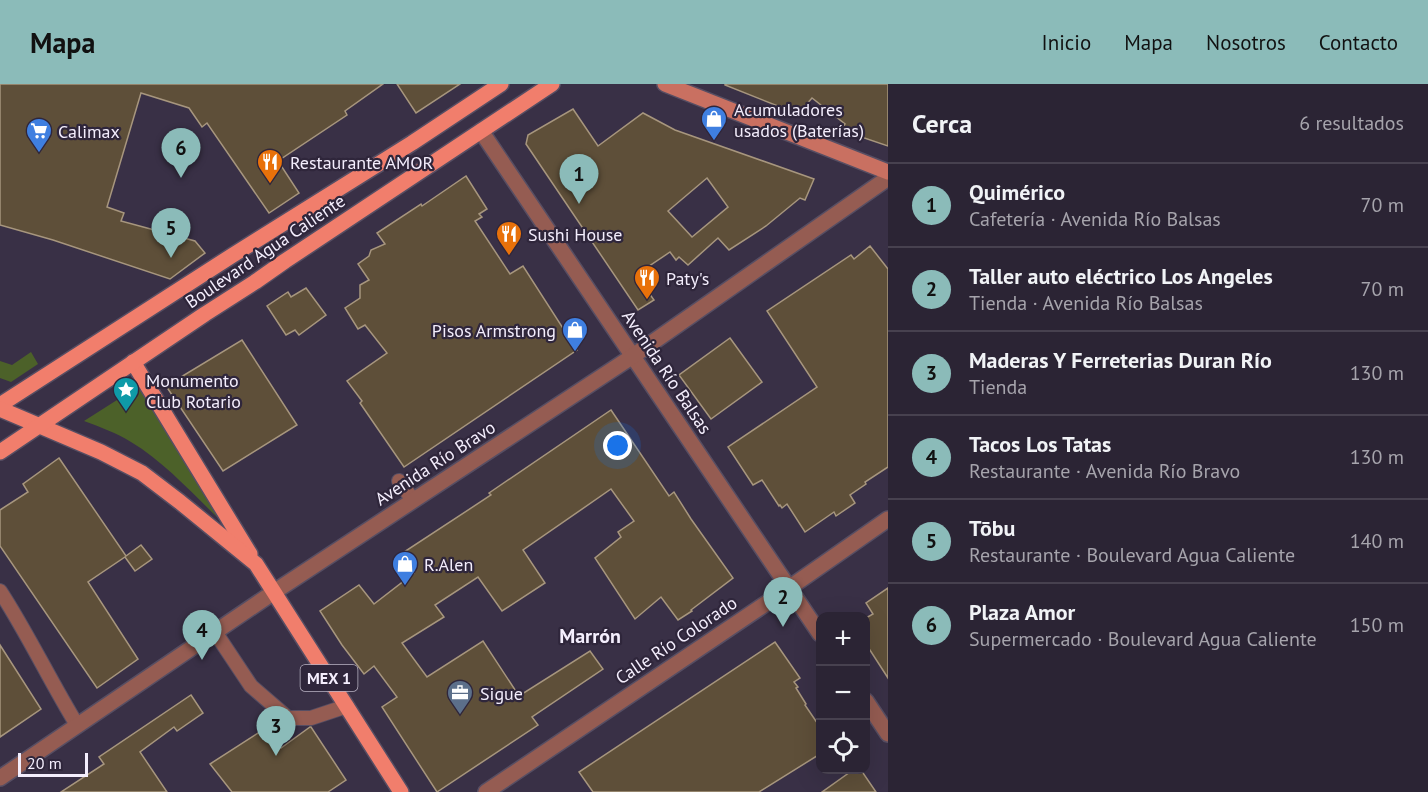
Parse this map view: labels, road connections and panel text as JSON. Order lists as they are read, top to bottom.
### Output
{
  "streets": {
    "main road": ["Boulevard Agua Caliente", "MEX 1"],
    "street": ["Avenida Río Balsas", "Avenida Río Bravo", "Calle Río Colorado"]
  },
  "crossings": [
    ["Boulevard Agua Caliente", "Avenida Río Balsas"],
    ["Boulevard Agua Caliente", "MEX 1"],
    ["Avenida Río Balsas", "Avenida Río Bravo"],
    ["Avenida Río Balsas", "Calle Río Colorado"],
    ["Avenida Río Bravo", "MEX 1"]
  ],
  "districts": ["Marrón"],
  "places": {
    "shop": ["Acumuladores usados (Baterías)", "Pisos Armstrong", "R.Alen"],
    "supermarket": ["Calimax"],
    "restaurant": ["Restaurante AMOR", "Sushi House", "Paty's"],
    "place": ["Monumento Club Rotario"],
    "office": ["Sigue"]
  },
  "scale_bar": "20 m",
  "page": {
    "header": "Mapa",
    "nav": [
      "Inicio",
      "Mapa",
      "Nosotros",
      "Contacto"
    ],
    "heading": ["Cerca", "6 resultados"],
    "pins": [
      "6",
      "1",
      "5",
      "2",
      "4",
      "3"
    ],
    "list": [
      {
        "mark": "1",
        "name": "Quimérico",
        "note": "Cafetería · Avenida Río Balsas",
        "value": "70 m"
      },
      {
        "mark": "2",
        "name": "Taller auto eléctrico Los Angeles",
        "note": "Tienda · Avenida Río Balsas",
        "value": "70 m"
      },
      {
        "mark": "3",
        "name": "Maderas Y Ferreterias Duran Río",
        "note": "Tienda",
        "value": "130 m"
      },
      {
        "mark": "4",
        "name": "Tacos Los Tatas",
        "note": "Restaurante · Avenida Río Bravo",
        "value": "130 m"
      },
      {
        "mark": "5",
        "name": "Tōbu",
        "note": "Restaurante · Boulevard Agua Caliente",
        "value": "140 m"
      },
      {
        "mark": "6",
        "name": "Plaza Amor",
        "note": "Supermercado · Boulevard Agua Caliente",
        "value": "150 m"
      }
    ],
    "map_buttons": ["+", "−"],
    "scale": "20 m"
  }
}
